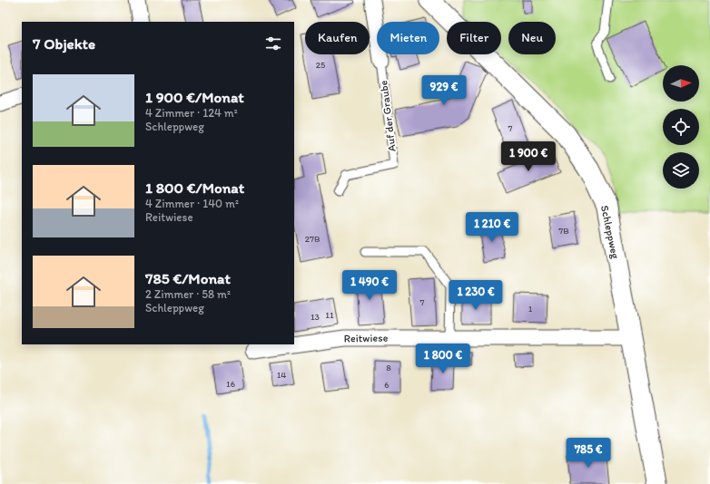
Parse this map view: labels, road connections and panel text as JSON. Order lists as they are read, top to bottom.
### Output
{
  "streets": {
    "street": ["Auf der Graube", "Schleppweg", "Reitwiese"]
  },
  "crossings": [
    ["Schleppweg", "Reitwiese"]
  ],
  "house_numbers": [
    "25",
    "7",
    "7B",
    "27B",
    "7",
    "1",
    "11",
    "13",
    "8",
    "14",
    "16",
    "6"
  ],
  "north": "right",
  "page": {
    "chip": [
      "Kaufen",
      "Mieten",
      "Filter",
      "Neu"
    ],
    "heading": "7 Objekte",
    "list": [
      {
        "name": "1 900 €/Monat",
        "note": "4 Zimmer · 124 m² · Schleppweg"
      },
      {
        "name": "1 800 €/Monat",
        "note": "4 Zimmer · 140 m² · Reitwiese"
      },
      {
        "name": "785 €/Monat",
        "note": "2 Zimmer · 58 m² · Schleppweg"
      }
    ],
    "price": [
      "929 €",
      "1 900 €",
      "1 210 €",
      "1 490 €",
      "1 230 €",
      "1 800 €",
      "785 €"
    ]
  }
}
